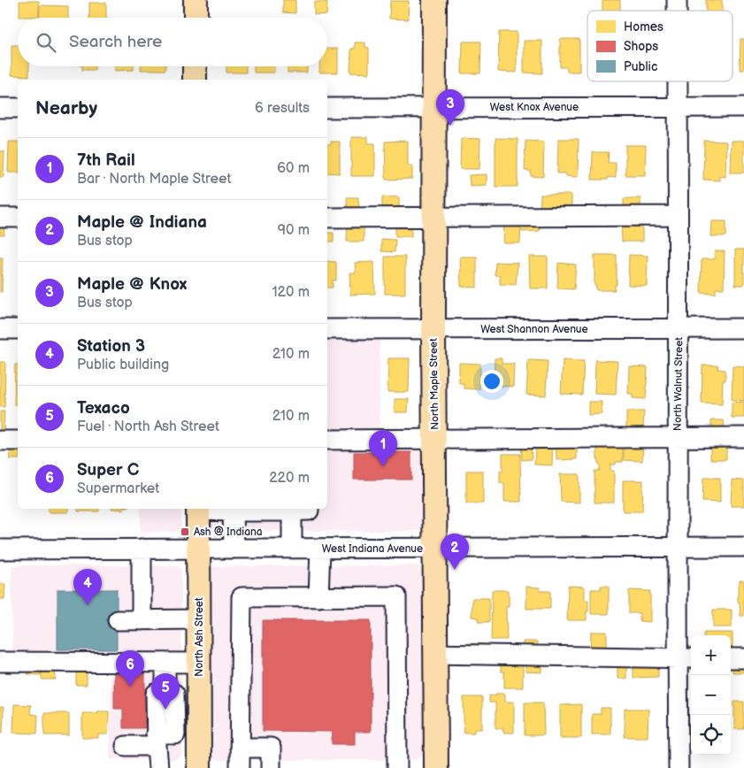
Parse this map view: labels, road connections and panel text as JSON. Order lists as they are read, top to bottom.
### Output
{
  "streets": {
    "main road": ["North Maple Street", "North Ash Street"],
    "street": [
      "West Knox Avenue",
      "West Shannon Avenue",
      "North Walnut Street",
      "West Indiana Avenue"
    ]
  },
  "crossings": [
    ["West Knox Avenue", "North Maple Street"],
    ["West Knox Avenue", "North Walnut Street"],
    ["West Shannon Avenue", "North Maple Street"],
    ["West Shannon Avenue", "North Walnut Street"],
    ["North Maple Street", "West Indiana Avenue"],
    ["North Walnut Street", "West Indiana Avenue"],
    ["West Indiana Avenue", "North Ash Street"]
  ],
  "places": {
    "transit": ["Ash @ Indiana"]
  },
  "legend": ["Homes", "Shops", "Public"],
  "page": {
    "search": "Search here",
    "heading": ["Nearby", "6 results"],
    "pins": [
      "3",
      "1",
      "2",
      "4",
      "6",
      "5"
    ],
    "list": [
      {
        "mark": "1",
        "name": "7th Rail",
        "note": "Bar · North Maple Street",
        "value": "60 m"
      },
      {
        "mark": "2",
        "name": "Maple @ Indiana",
        "note": "Bus stop",
        "value": "90 m"
      },
      {
        "mark": "3",
        "name": "Maple @ Knox",
        "note": "Bus stop",
        "value": "120 m"
      },
      {
        "mark": "4",
        "name": "Station 3",
        "note": "Public building",
        "value": "210 m"
      },
      {
        "mark": "5",
        "name": "Texaco",
        "note": "Fuel · North Ash Street",
        "value": "210 m"
      },
      {
        "mark": "6",
        "name": "Super C",
        "note": "Supermarket",
        "value": "220 m"
      }
    ],
    "map_buttons": ["+", "−"]
  }
}
